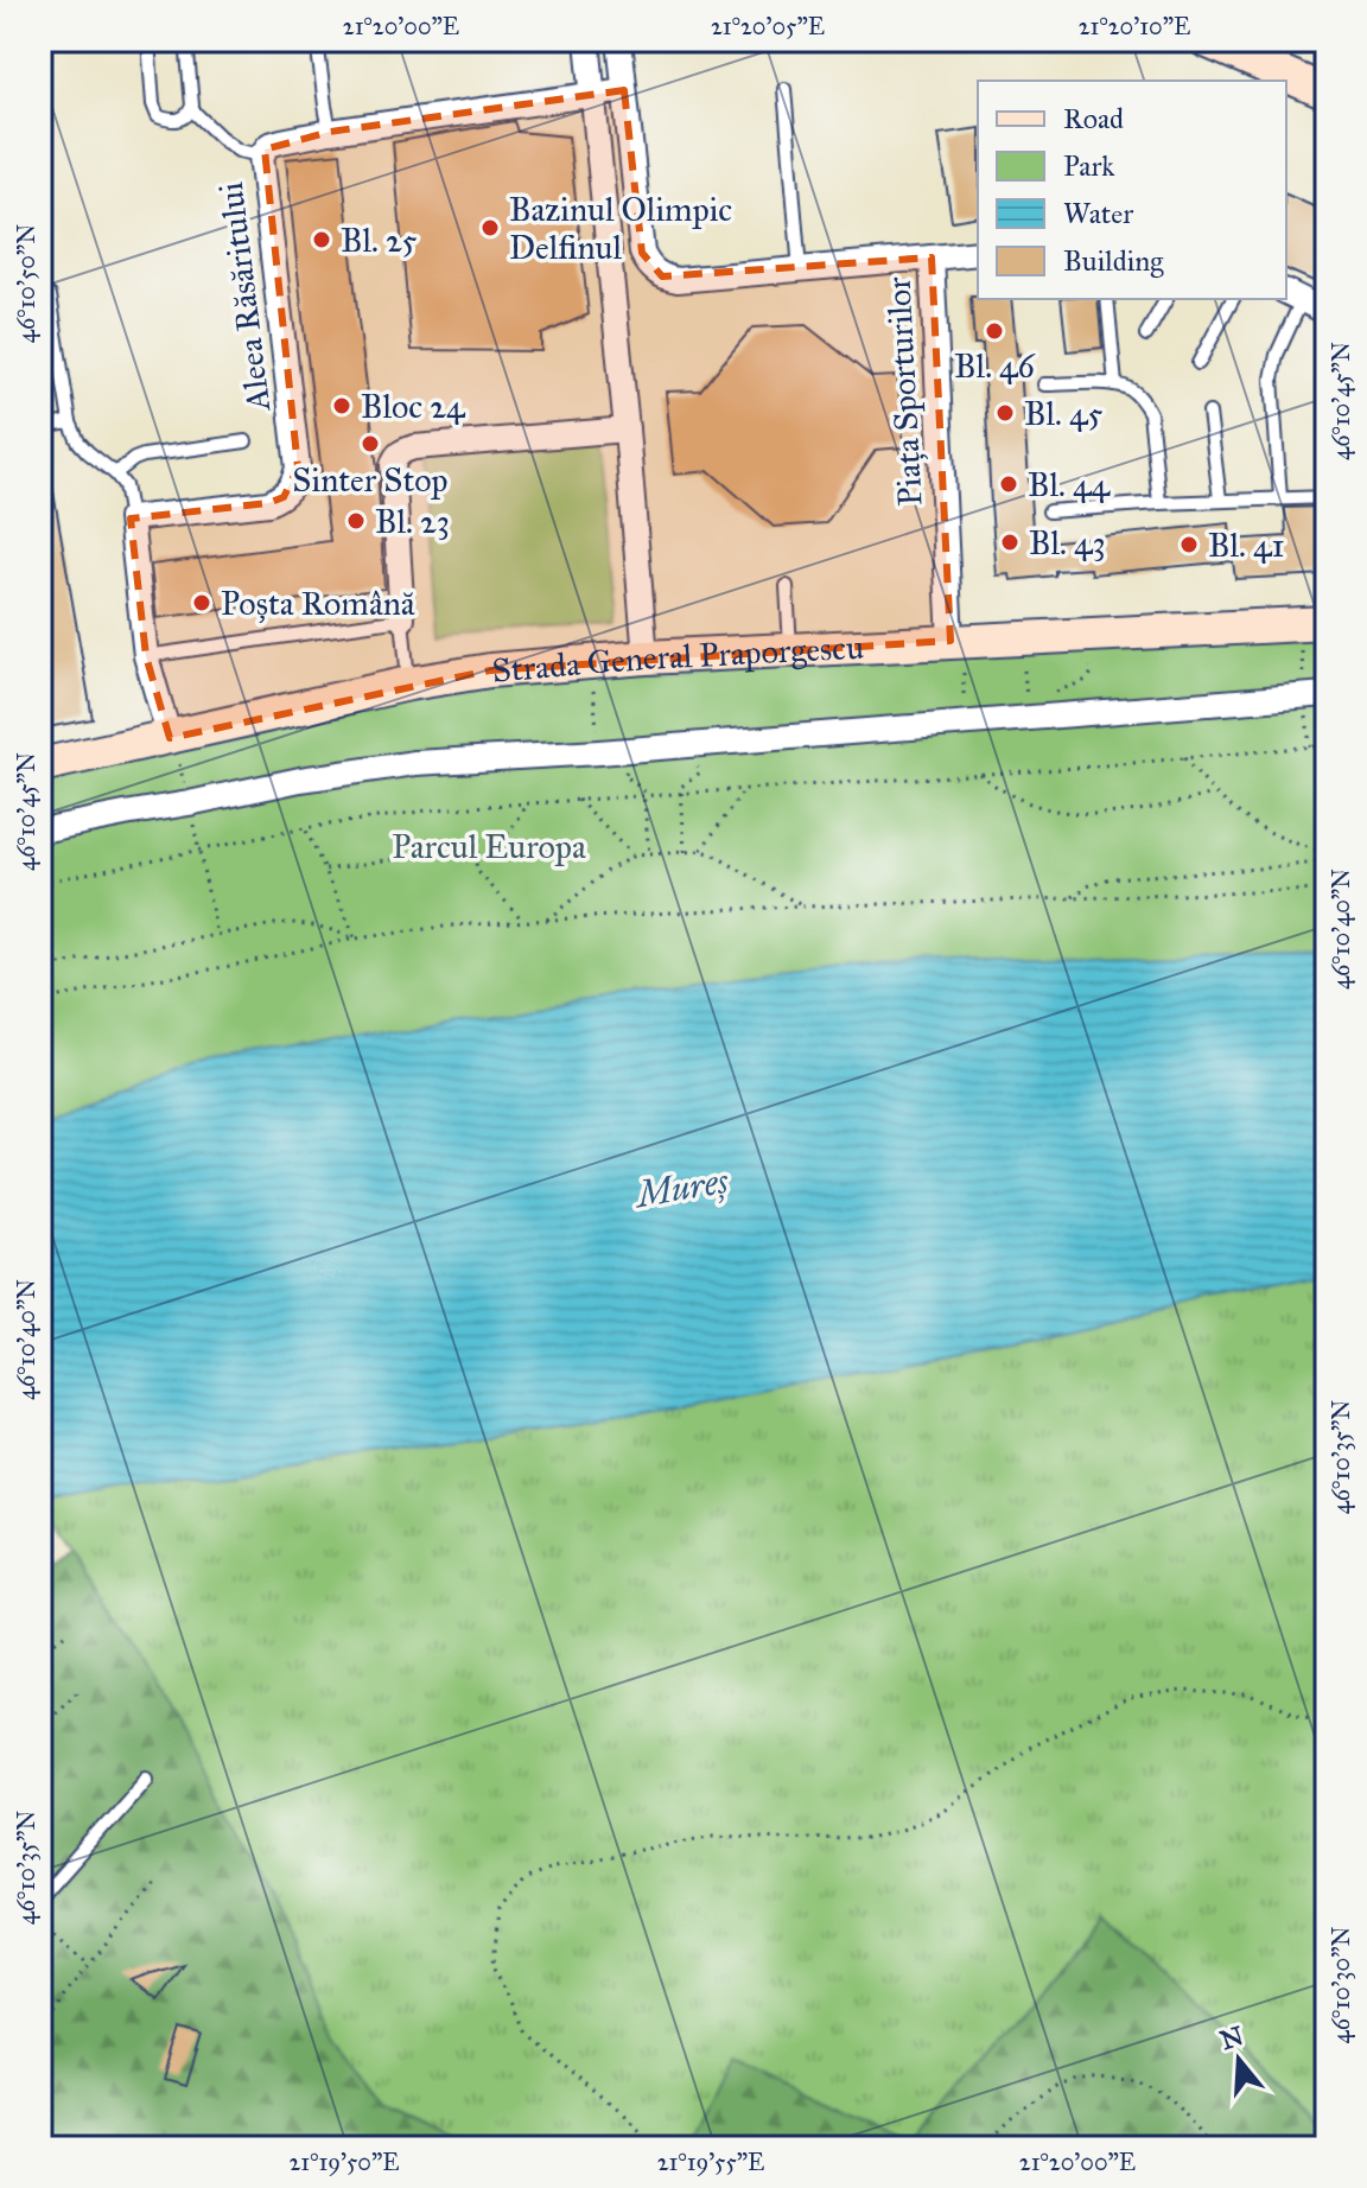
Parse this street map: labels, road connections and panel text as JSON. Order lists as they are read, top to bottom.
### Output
{
  "streets": {
    "street": ["Aleea Răsăritului", "Piața Sporturilor", "Strada General Praporgescu"]
  },
  "crossings": [
    ["Aleea Răsăritului", "Piața Sporturilor"],
    ["Piața Sporturilor", "Strada General Praporgescu"]
  ],
  "water": ["Mureș"],
  "parks": ["Parcul Europa"],
  "places": [
    "Bazinul Olimpic Delfinul",
    "Bl. 25",
    "Bl. 46",
    "Bloc 24",
    "Bl. 45",
    "Sinter Stop",
    "Bl. 44",
    "Bl. 23",
    "Bl. 43",
    "Bl. 41",
    "Poșta Română"
  ],
  "legend": [
    "Road",
    "Park",
    "Water",
    "Building"
  ],
  "north": "top",
  "coordinates": [
    "21°20'00\"E",
    "21°20'05\"E",
    "21°20'10\"E",
    "46°10'50\"N",
    "46°10'45\"N",
    "46°10'40\"N",
    "46°10'35\"N",
    "46°10'30\"N",
    "21°19'50\"E",
    "21°19'55\"E"
  ]
}
